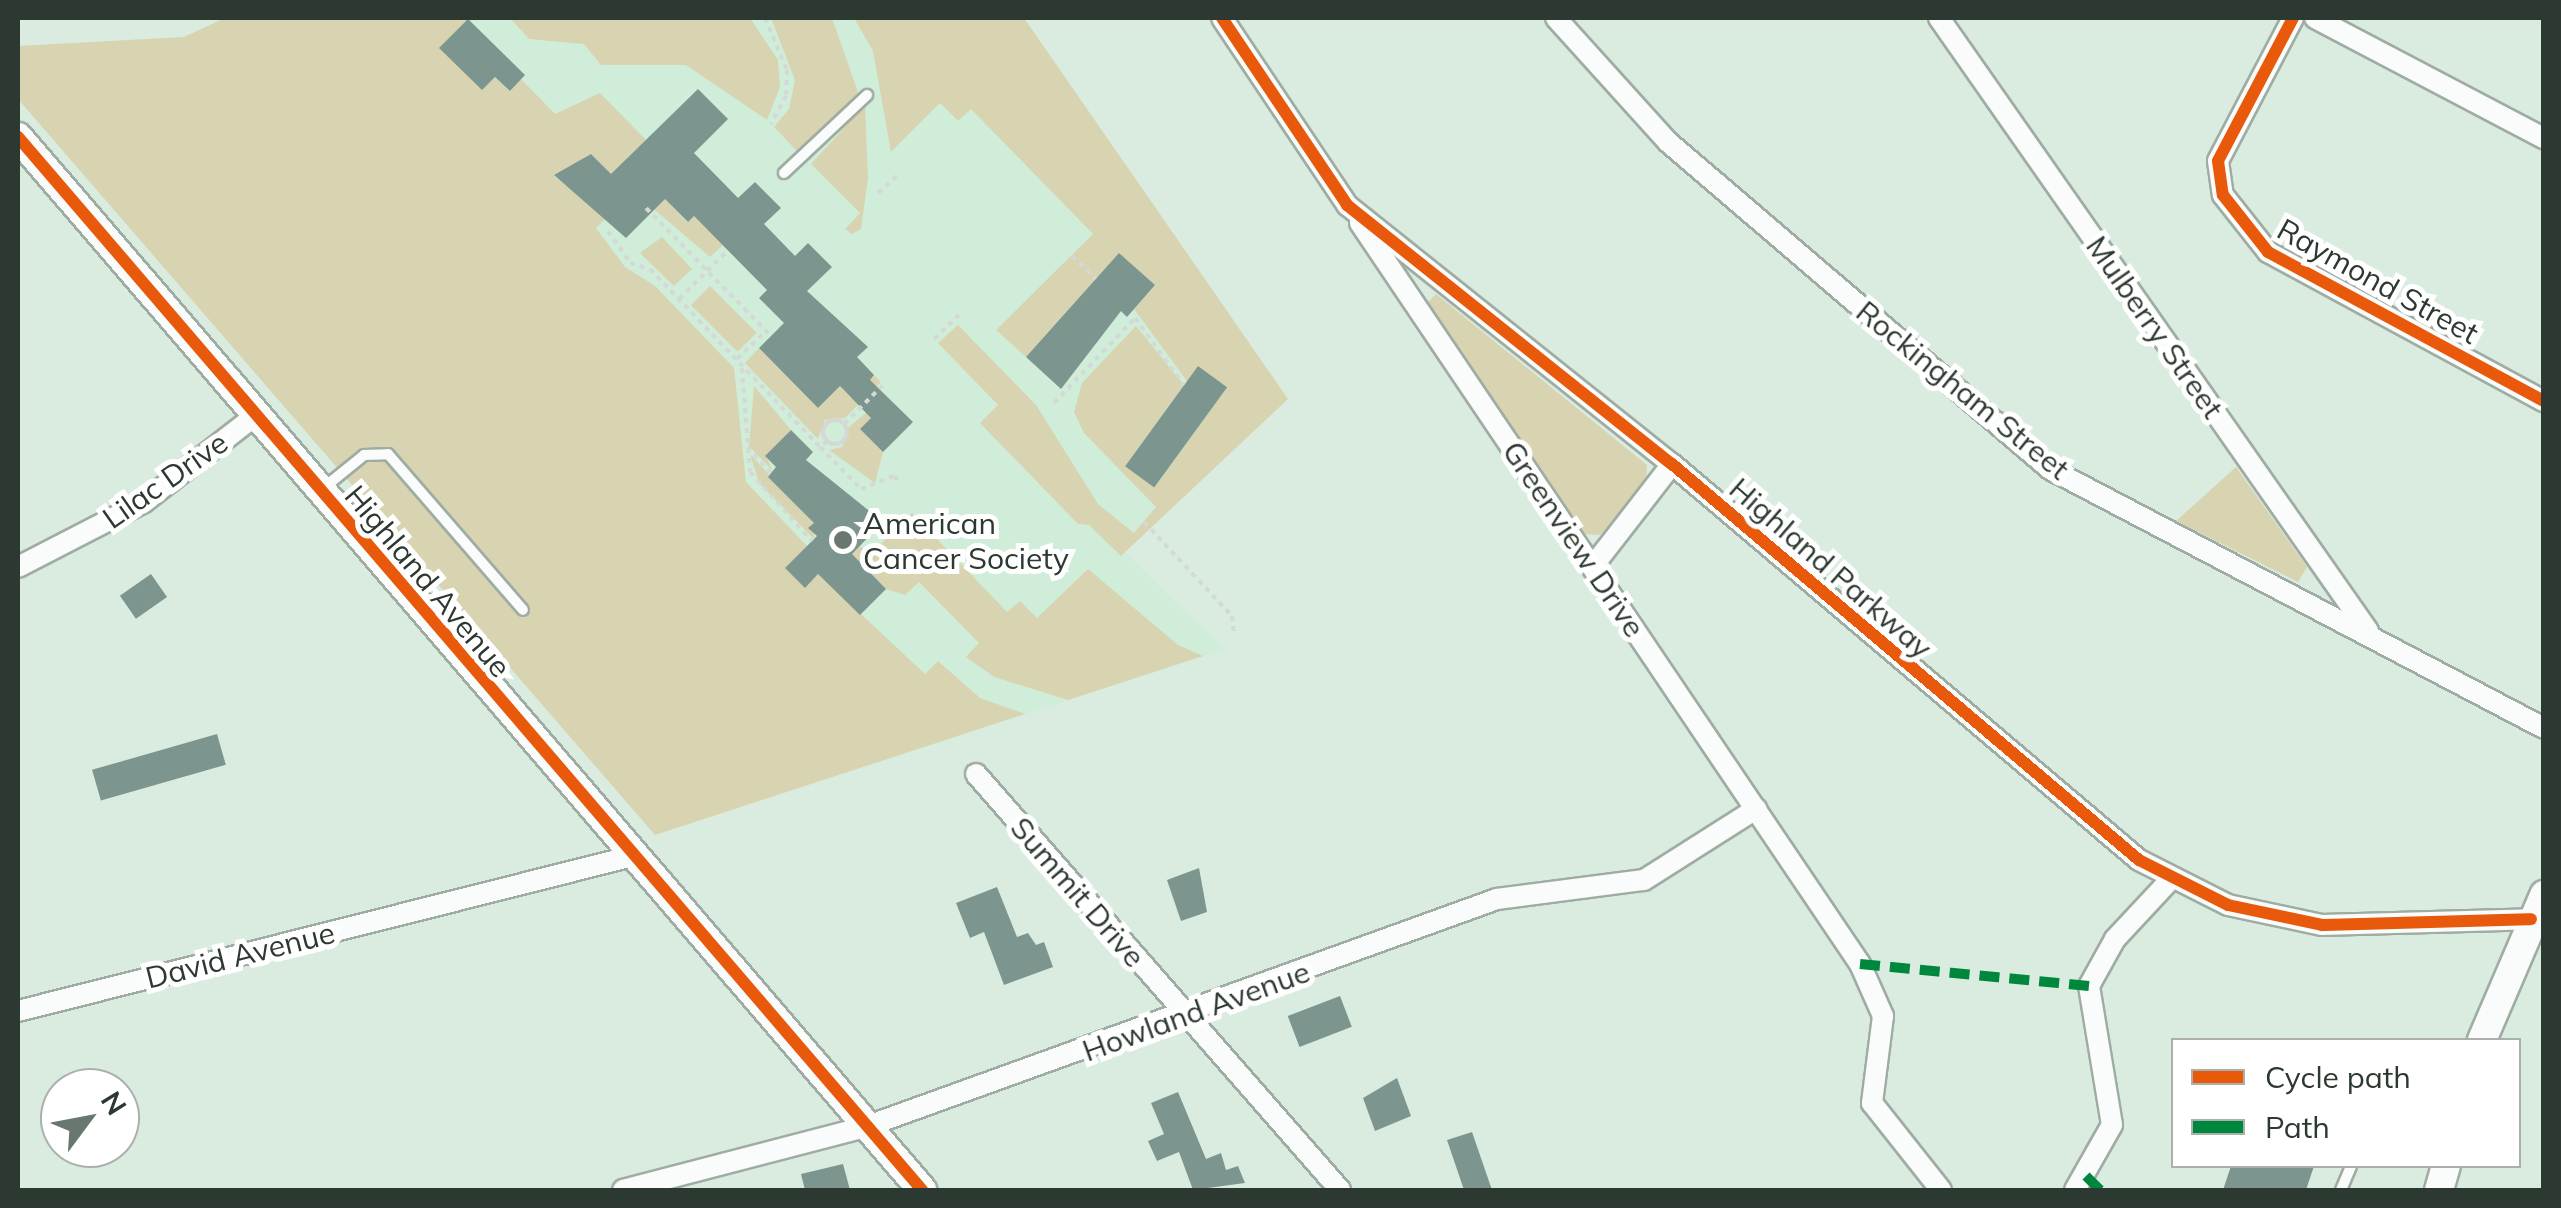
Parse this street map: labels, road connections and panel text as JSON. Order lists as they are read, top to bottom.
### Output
{
  "streets": {
    "street": [
      "Raymond Street",
      "Mulberry Street",
      "Rockingham Street",
      "Lilac Drive",
      "Greenview Drive",
      "Highland Parkway",
      "Highland Avenue",
      "Summit Drive",
      "David Avenue",
      "Howland Avenue"
    ]
  },
  "crossings": [
    ["Mulberry Street", "Rockingham Street"],
    ["Lilac Drive", "Highland Avenue"],
    ["Greenview Drive", "Highland Parkway"],
    ["Greenview Drive", "Howland Avenue"],
    ["Highland Avenue", "David Avenue"],
    ["Highland Avenue", "Howland Avenue"],
    ["Summit Drive", "Howland Avenue"]
  ],
  "places": ["American Cancer Society"],
  "legend": ["Cycle path", "Path"],
  "north": "top right"
}
